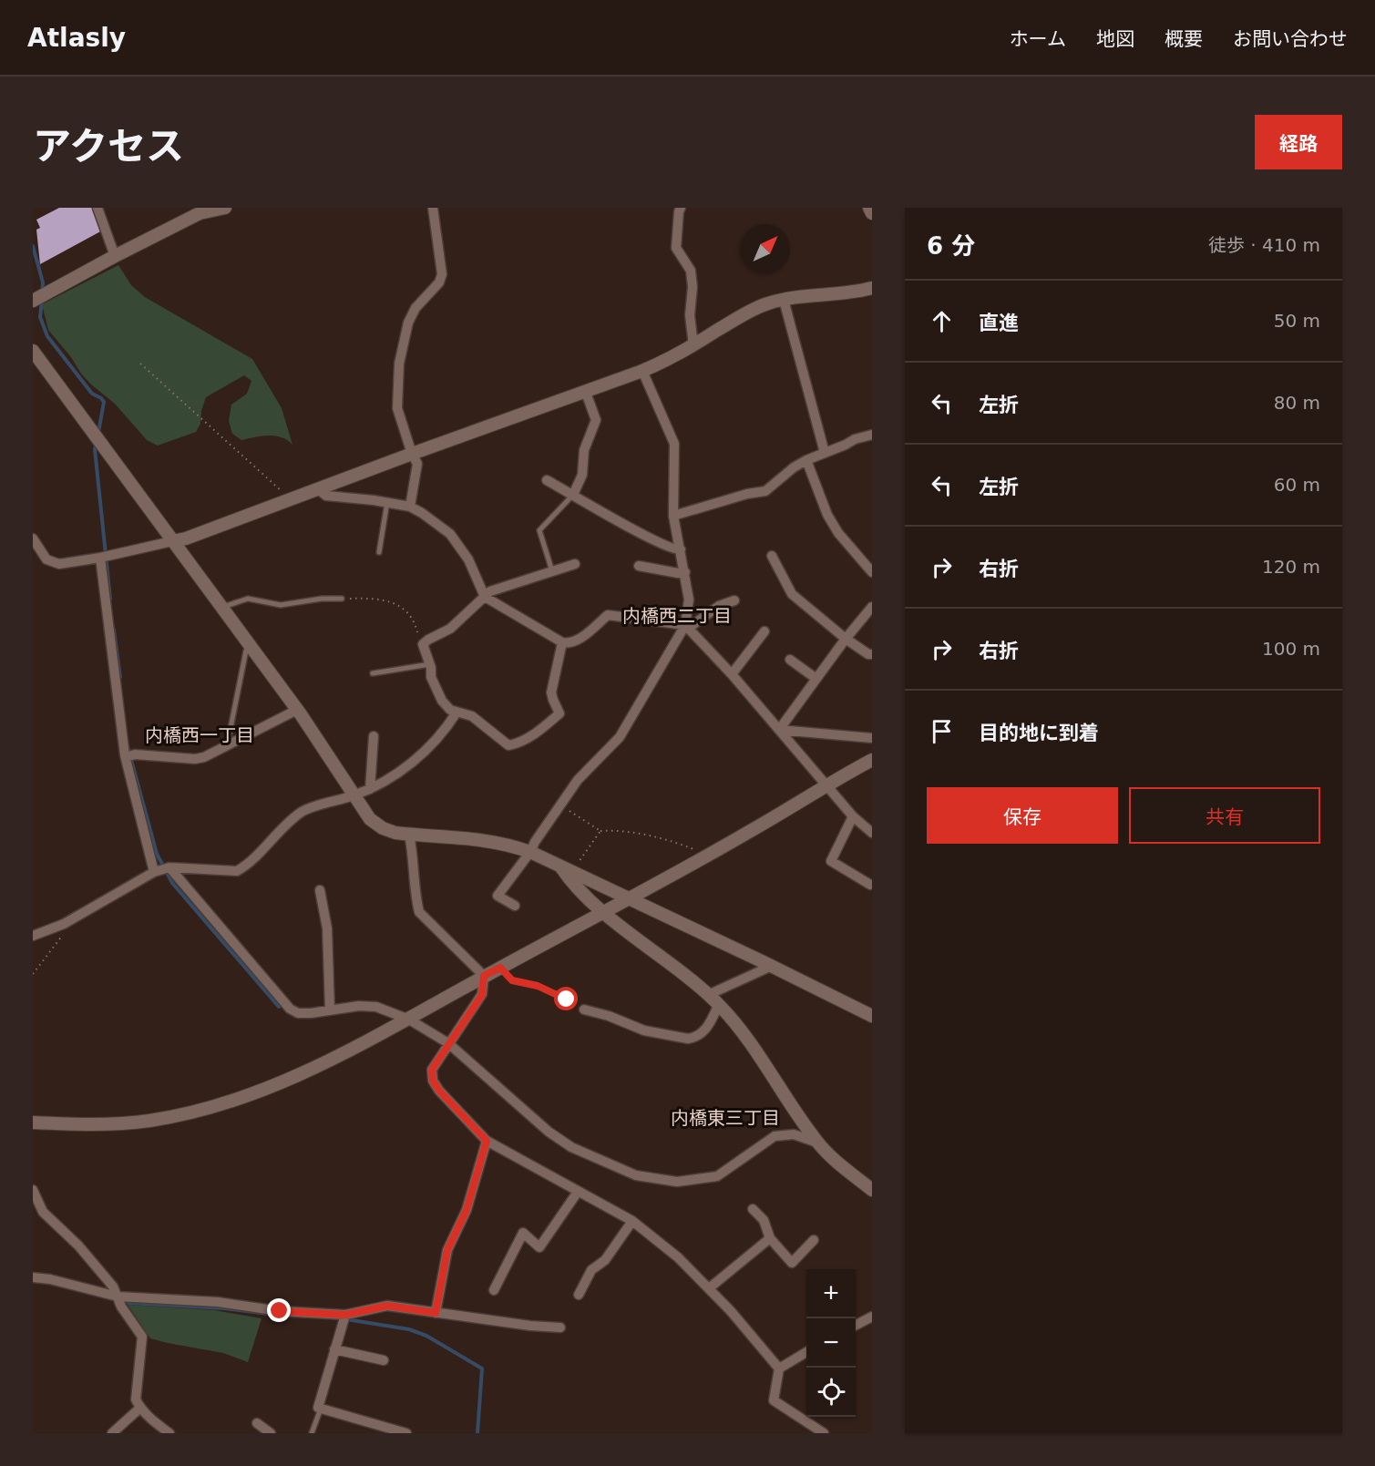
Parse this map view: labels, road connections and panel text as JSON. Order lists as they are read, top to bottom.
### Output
{
  "districts": ["内橋西二丁目", "内橋西一丁目", "内橋東三丁目"],
  "north": "top right",
  "page": {
    "header": "Atlasly",
    "nav": [
      "ホーム",
      "地図",
      "概要",
      "お問い合わせ"
    ],
    "title": "アクセス",
    "buttons": [
      "経路",
      ["保存", "共有"]
    ],
    "heading": ["6 分", "徒歩 · 410 m"],
    "list": [
      ["直進", "50 m"],
      ["左折", "80 m"],
      ["左折", "60 m"],
      ["右折", "120 m"],
      ["右折", "100 m"],
      "目的地に到着"
    ],
    "map_buttons": ["+", "−"]
  }
}
